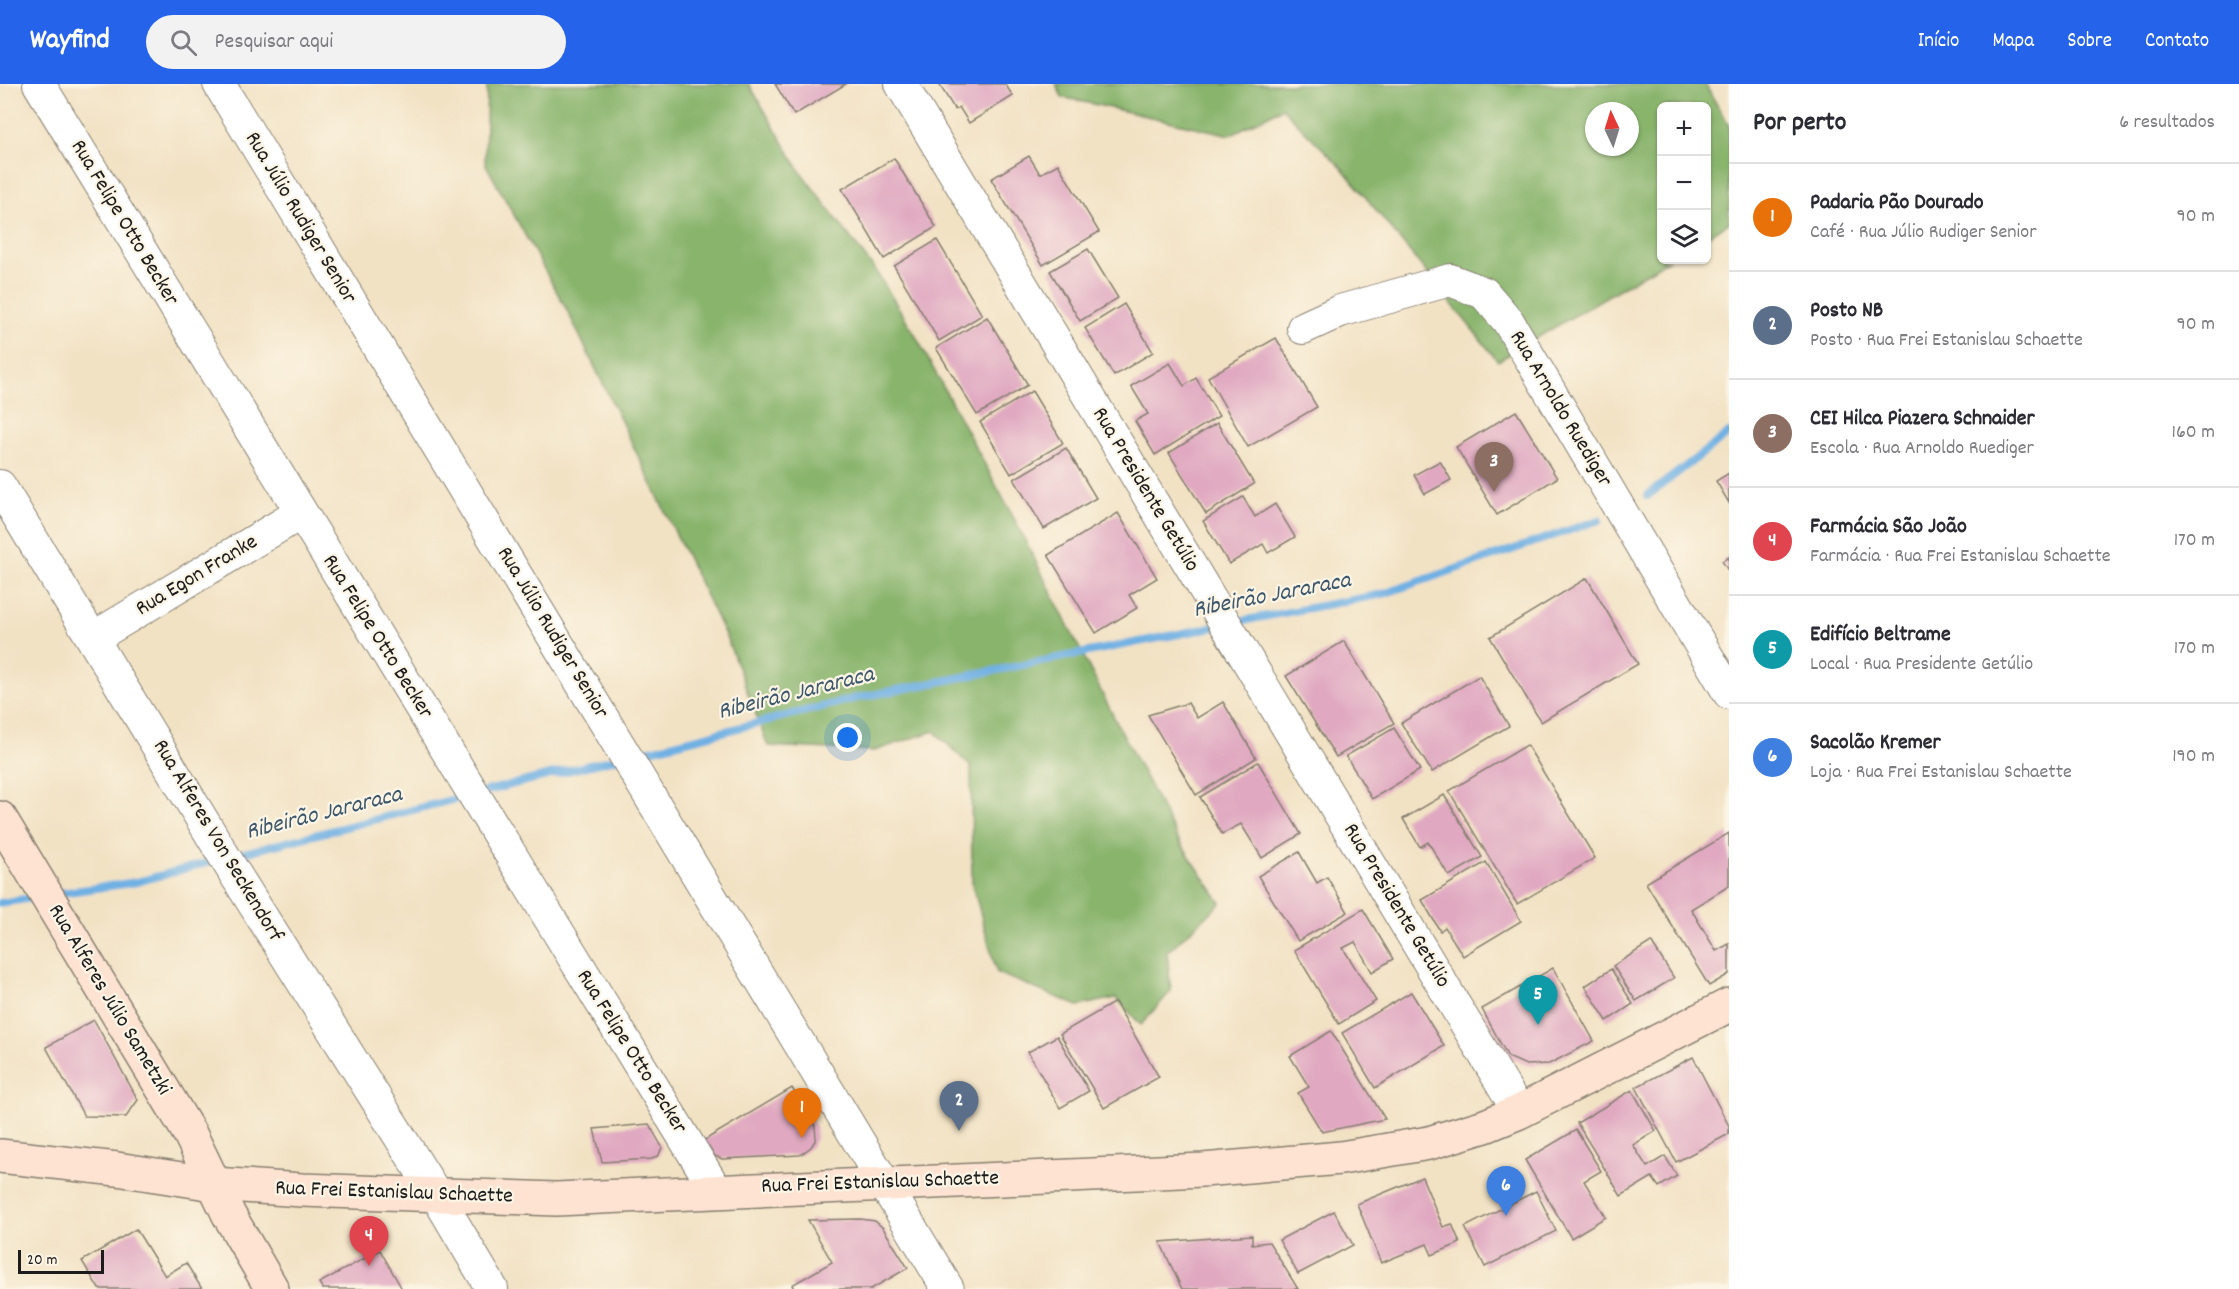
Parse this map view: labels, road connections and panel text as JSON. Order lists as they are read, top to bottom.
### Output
{
  "streets": {
    "main road": ["Rua Alferes Júlio Sametzki", "Rua Frei Estanislau Schaette"],
    "street": [
      "Rua Júlio Rudiger Senior",
      "Rua Felipe Otto Becker",
      "Rua Arnoldo Ruediger",
      "Rua Presidente Getúlio",
      "Rua Egon Franke",
      "Rua Alferes Von Seckendorf"
    ]
  },
  "crossings": [
    ["Rua Júlio Rudiger Senior", "Rua Frei Estanislau Schaette"],
    ["Rua Felipe Otto Becker", "Rua Egon Franke"],
    ["Rua Felipe Otto Becker", "Rua Frei Estanislau Schaette"],
    ["Rua Presidente Getúlio", "Rua Frei Estanislau Schaette"],
    ["Rua Egon Franke", "Rua Alferes Von Seckendorf"],
    ["Rua Alferes Von Seckendorf", "Rua Frei Estanislau Schaette"],
    ["Rua Alferes Júlio Sametzki", "Rua Frei Estanislau Schaette"]
  ],
  "water": ["Ribeirão Jararaca"],
  "scale_bar": "20 m",
  "north": "top",
  "page": {
    "header": "Wayfind",
    "search": "Pesquisar aqui",
    "nav": [
      "Início",
      "Mapa",
      "Sobre",
      "Contato"
    ],
    "heading": ["Por perto", "6 resultados"],
    "map_buttons": ["+", "−"],
    "list": [
      {
        "mark": "1",
        "name": "Padaria Pão Dourado",
        "note": "Café · Rua Júlio Rudiger Senior",
        "value": "90 m"
      },
      {
        "mark": "2",
        "name": "Posto NB",
        "note": "Posto · Rua Frei Estanislau Schaette",
        "value": "90 m"
      },
      {
        "mark": "3",
        "name": "CEI Hilca Piazera Schnaider",
        "note": "Escola · Rua Arnoldo Ruediger",
        "value": "160 m"
      },
      {
        "mark": "4",
        "name": "Farmácia São João",
        "note": "Farmácia · Rua Frei Estanislau Schaette",
        "value": "170 m"
      },
      {
        "mark": "5",
        "name": "Edifício Beltrame",
        "note": "Local · Rua Presidente Getúlio",
        "value": "170 m"
      },
      {
        "mark": "6",
        "name": "Sacolão Kremer",
        "note": "Loja · Rua Frei Estanislau Schaette",
        "value": "190 m"
      }
    ],
    "pins": [
      "3",
      "5",
      "2",
      "1",
      "6",
      "4"
    ],
    "scale": "20 m"
  }
}
